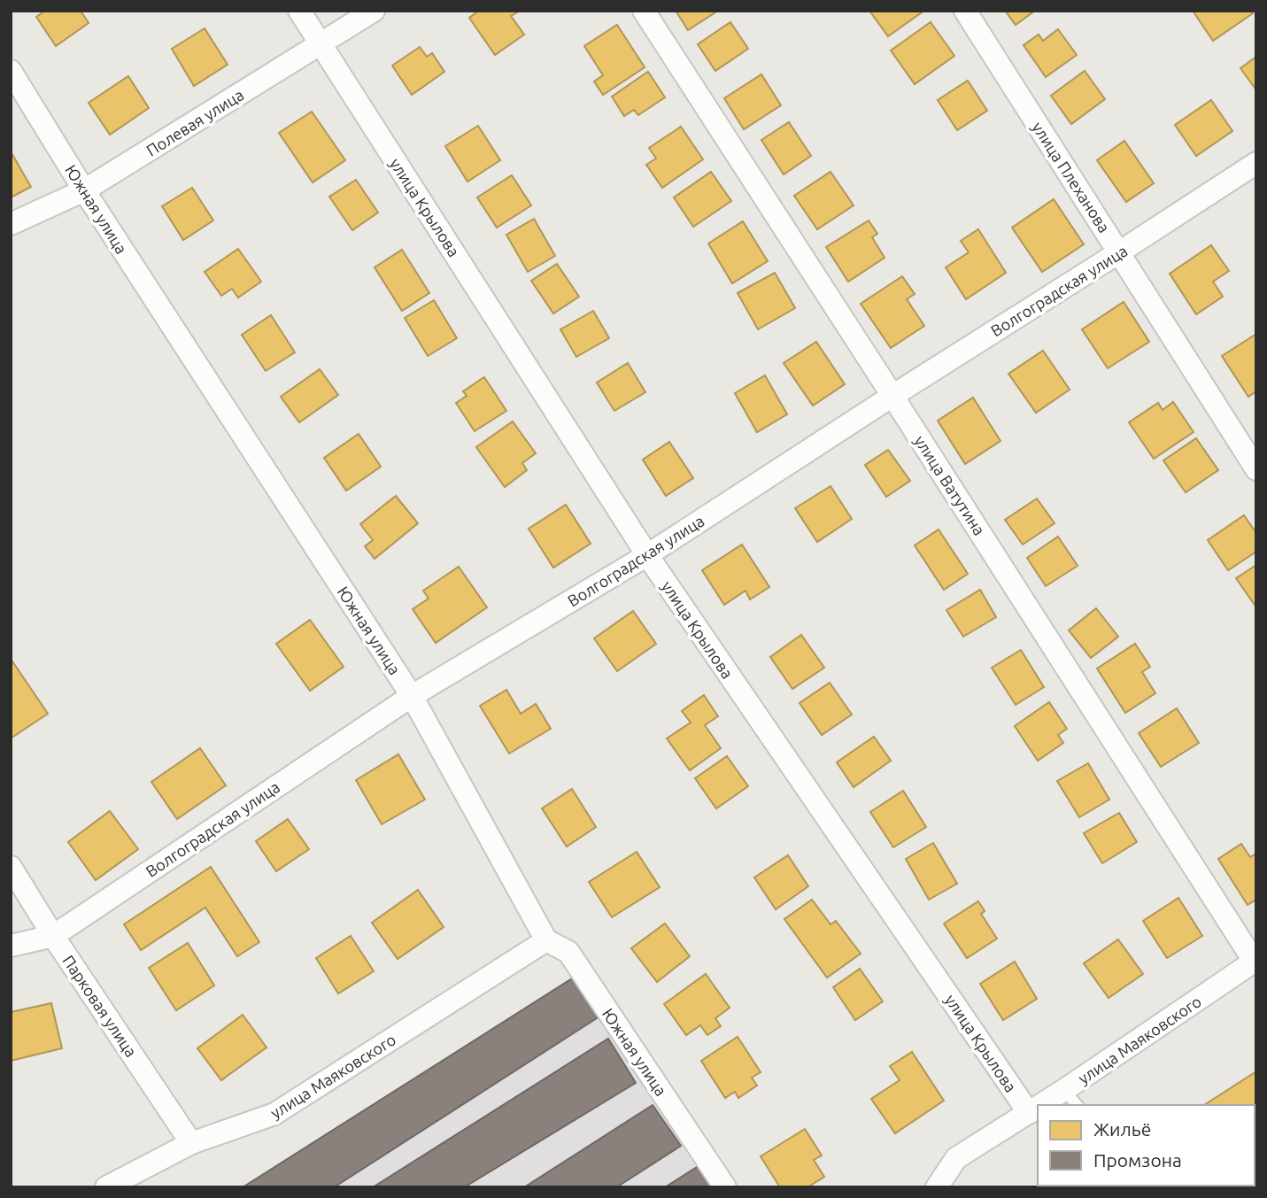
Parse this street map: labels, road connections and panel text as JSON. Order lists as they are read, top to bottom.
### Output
{
  "streets": {
    "street": [
      "Полевая улица",
      "улица Плеханова",
      "улица Крылова",
      "Южная улица",
      "Волгоградская улица",
      "улица Ватутина",
      "Парковая улица",
      "улица Маяковского"
    ]
  },
  "crossings": [
    ["Полевая улица", "улица Крылова"],
    ["Полевая улица", "Южная улица"],
    ["улица Плеханова", "Волгоградская улица"],
    ["улица Крылова", "Волгоградская улица"],
    ["улица Крылова", "улица Маяковского"],
    ["Южная улица", "Волгоградская улица"],
    ["Южная улица", "улица Маяковского"],
    ["Волгоградская улица", "улица Ватутина"],
    ["Волгоградская улица", "Парковая улица"],
    ["улица Ватутина", "улица Маяковского"],
    ["Парковая улица", "улица Маяковского"]
  ],
  "legend": ["Жильё", "Промзона"]
}
